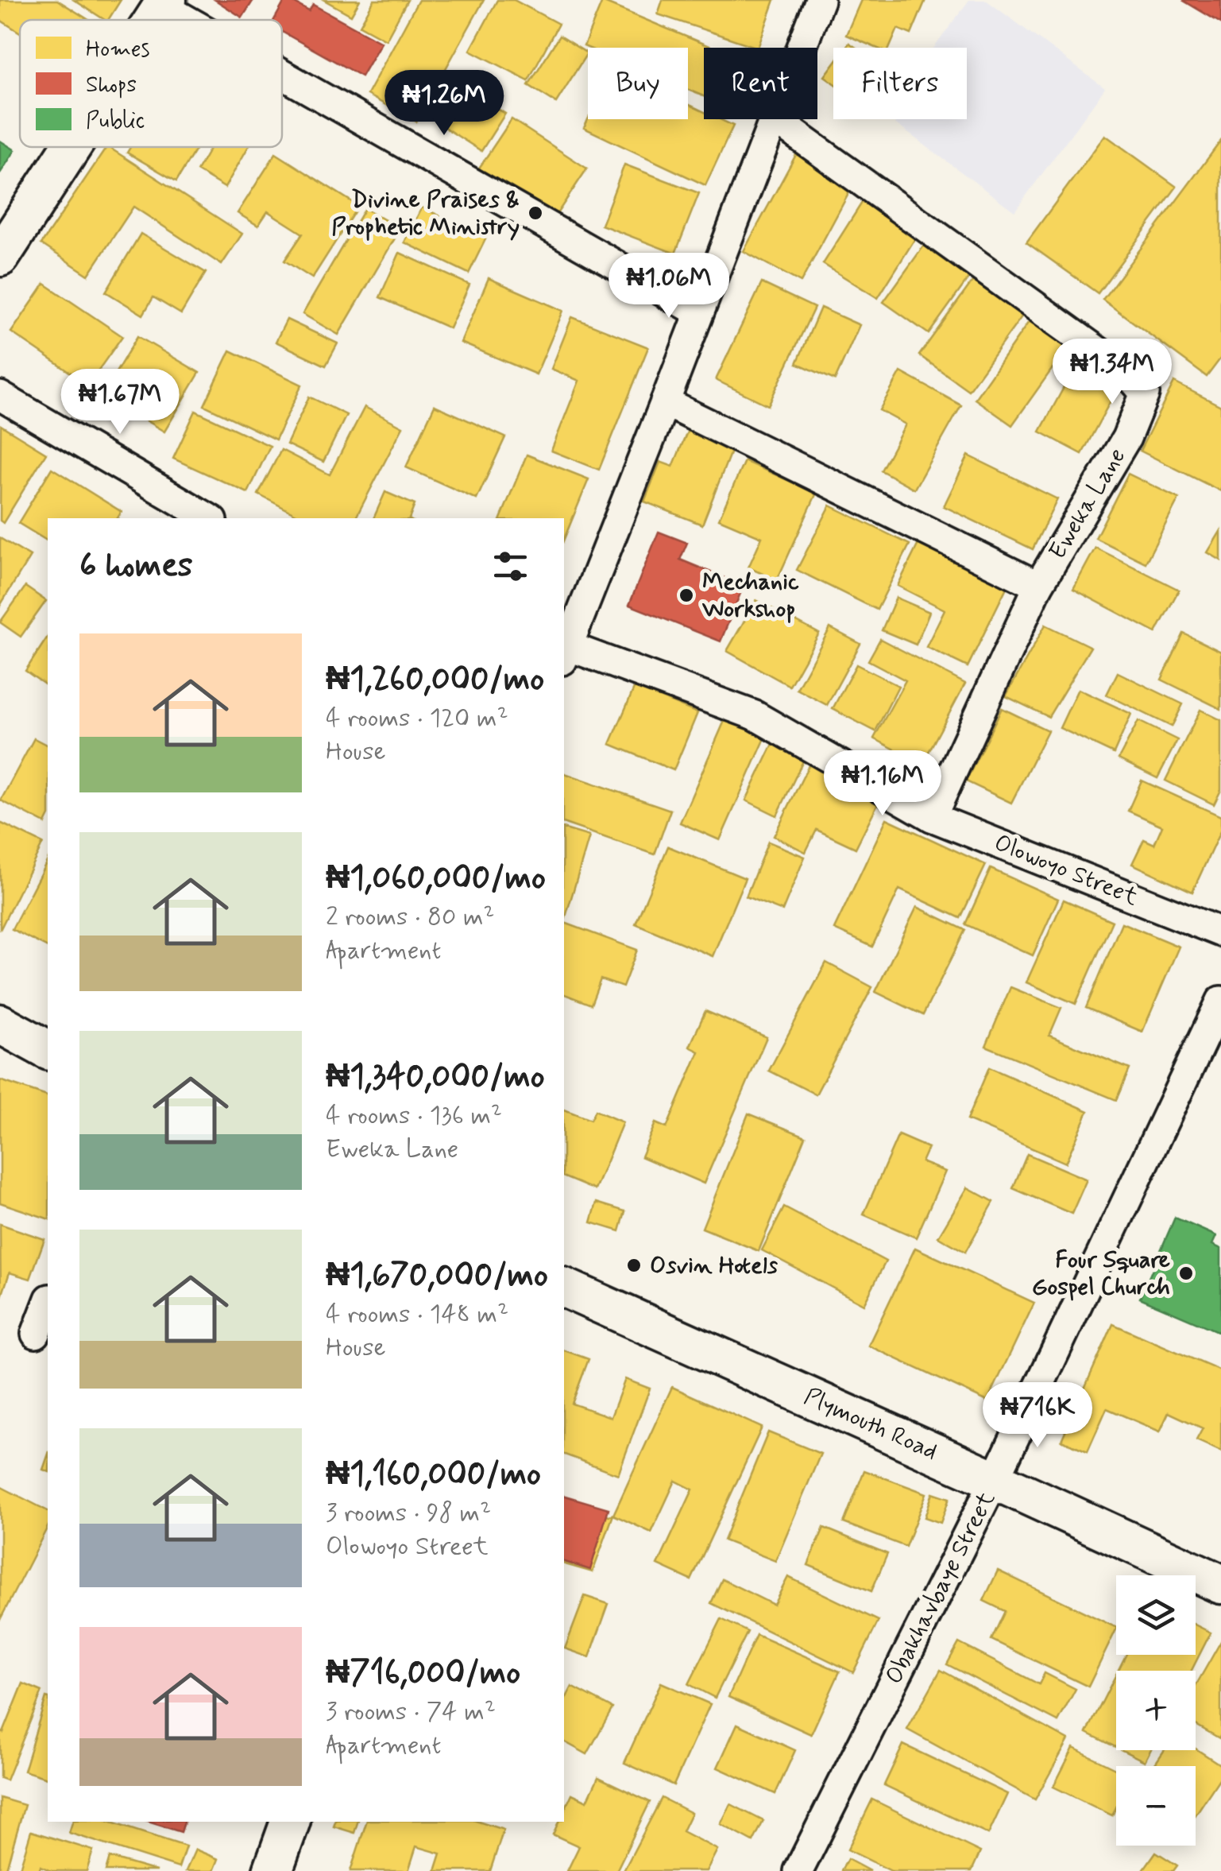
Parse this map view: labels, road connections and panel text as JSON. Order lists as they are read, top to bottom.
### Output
{
  "streets": {
    "street": [
      "Eweka Lane",
      "Olowoyo Street",
      "Plymouth Road",
      "Obakhavbaye Street"
    ]
  },
  "crossings": [
    ["Eweka Lane", "Olowoyo Street"],
    ["Plymouth Road", "Obakhavbaye Street"]
  ],
  "places": [
    "Divine Praises & Prophetic Ministry",
    "Mechanic Workshop",
    "Osvin Hotels",
    "Four Square Gospel Church"
  ],
  "legend": ["Homes", "Shops", "Public"],
  "page": {
    "chip": ["Buy", "Rent", "Filters"],
    "price": [
      "₦1.26M",
      "₦1.06M",
      "₦1.34M",
      "₦1.67M",
      "₦1.16M",
      "₦716K"
    ],
    "heading": "6 homes",
    "list": [
      {
        "name": "₦1,260,000/mo",
        "note": "4 rooms · 120 m² · House"
      },
      {
        "name": "₦1,060,000/mo",
        "note": "2 rooms · 80 m² · Apartment"
      },
      {
        "name": "₦1,340,000/mo",
        "note": "4 rooms · 136 m² · Eweka Lane"
      },
      {
        "name": "₦1,670,000/mo",
        "note": "4 rooms · 148 m² · House"
      },
      {
        "name": "₦1,160,000/mo",
        "note": "3 rooms · 98 m² · Olowoyo Street"
      },
      {
        "name": "₦716,000/mo",
        "note": "3 rooms · 74 m² · Apartment"
      }
    ],
    "map_buttons": ["+", "−"]
  }
}
